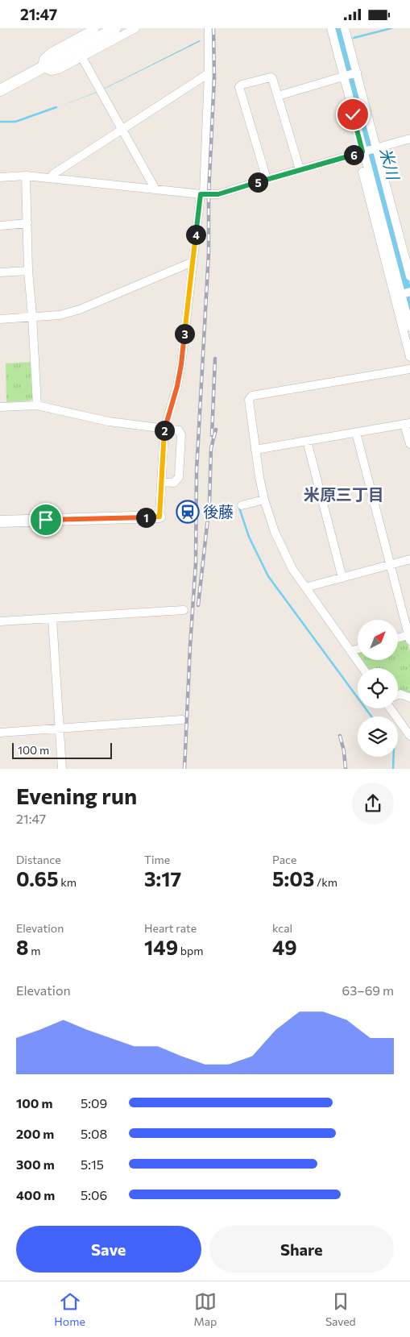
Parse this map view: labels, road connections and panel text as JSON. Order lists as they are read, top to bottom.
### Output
{
  "districts": ["米原三丁目"],
  "water": ["米川"],
  "places": {
    "station": ["後藤"]
  },
  "scale_bar": "100 m",
  "north": "top right",
  "page": {
    "status": "21:47",
    "pins": [
      "6",
      "5",
      "4",
      "3",
      "2",
      "1"
    ],
    "scale": "100 m",
    "heading": ["Evening run", "21:47"],
    "stats": [
      ["Distance", "0.65 km"],
      ["Time", "3:17"],
      ["Pace", "5:03 /km"],
      ["Elevation", "8 m"],
      ["Heart rate", "149 bpm"],
      ["kcal", "49"]
    ],
    "chart": ["Elevation", "63–69 m"],
    "list": [
      {
        "name": "100 m",
        "note": "5:09"
      },
      {
        "name": "200 m",
        "note": "5:08"
      },
      {
        "name": "300 m",
        "note": "5:15"
      },
      {
        "name": "400 m",
        "note": "5:06"
      }
    ],
    "buttons": ["Save", "Share"],
    "tabs": ["Home", "Map", "Saved"]
  }
}
